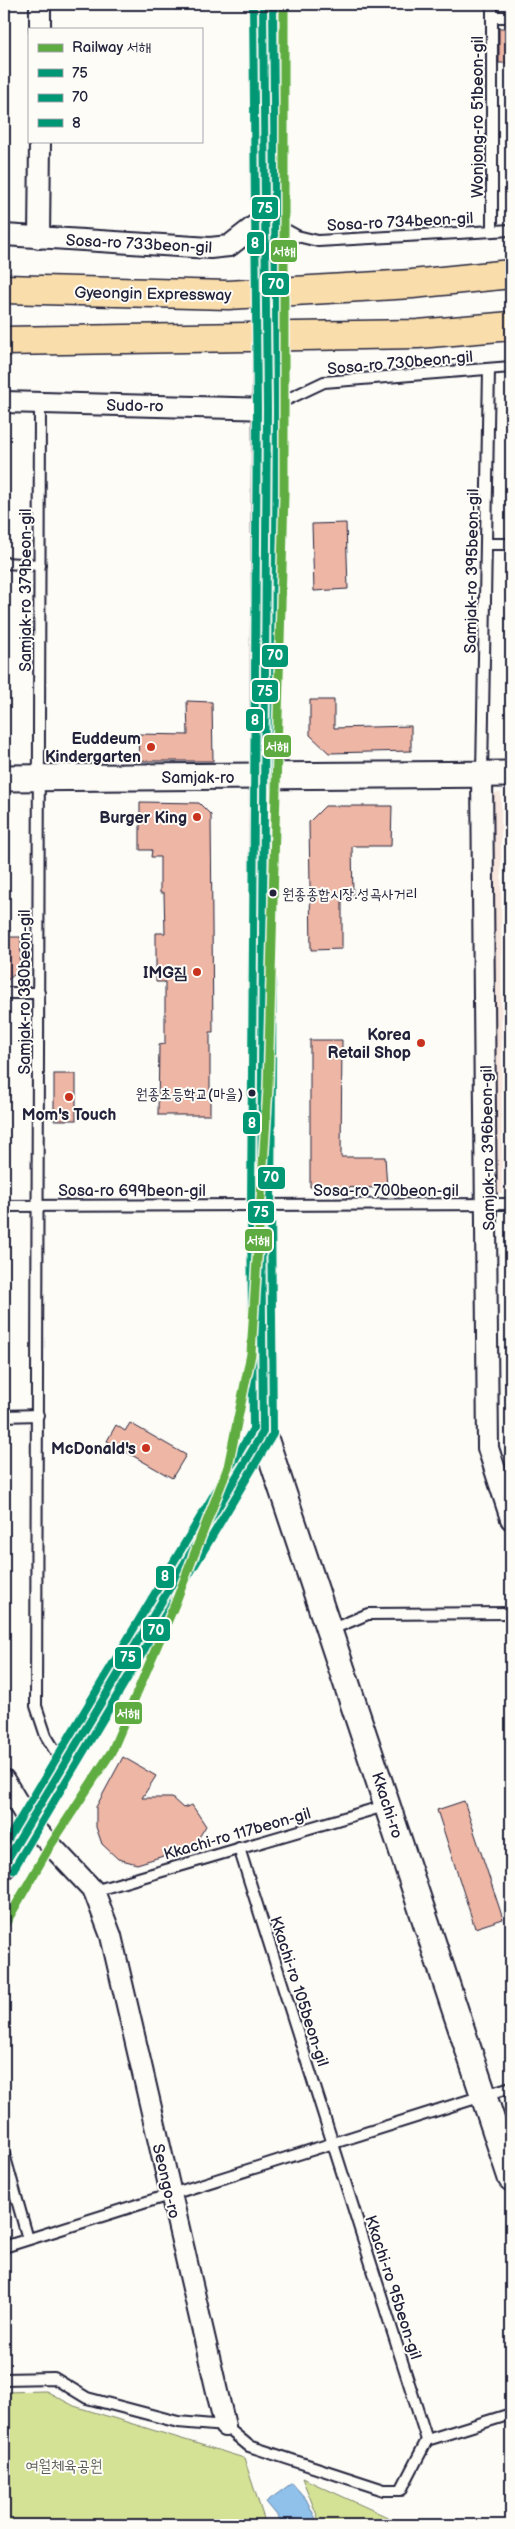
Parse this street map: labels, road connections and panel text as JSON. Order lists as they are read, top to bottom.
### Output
{
  "streets": {
    "highway": ["Gyeongin Expressway"],
    "street": [
      "Sosa-ro 733beon-gil",
      "Sudo-ro",
      "Samjak-ro",
      "Samjak-ro 396beon-gil",
      "Kkachi-ro",
      "Seongo-ro"
    ],
    "lane": [
      "Wonjong-ro 51beon-gil",
      "Sosa-ro 734beon-gil",
      "Sosa-ro 730beon-gil",
      "Samjak-ro 395beon-gil",
      "Samjak-ro 379beon-gil",
      "Samjak-ro 380beon-gil",
      "Sosa-ro 699beon-gil",
      "Sosa-ro 700beon-gil",
      "Kkachi-ro 117beon-gil",
      "Kkachi-ro 105beon-gil",
      "Kkachi-ro 95beon-gil"
    ]
  },
  "crossings": [
    ["Wonjong-ro 51beon-gil", "Sosa-ro 734beon-gil"],
    ["Sosa-ro 734beon-gil", "Sosa-ro 733beon-gil"],
    ["Sosa-ro 730beon-gil", "Sudo-ro"],
    ["Sosa-ro 730beon-gil", "Samjak-ro 395beon-gil"],
    ["Sudo-ro", "Samjak-ro 379beon-gil"],
    ["Samjak-ro 395beon-gil", "Samjak-ro"],
    ["Samjak-ro 395beon-gil", "Samjak-ro 396beon-gil"],
    ["Samjak-ro 379beon-gil", "Samjak-ro"],
    ["Samjak-ro 379beon-gil", "Samjak-ro 380beon-gil"],
    ["Samjak-ro", "Samjak-ro 380beon-gil"],
    ["Samjak-ro", "Samjak-ro 396beon-gil"],
    ["Samjak-ro 380beon-gil", "Sosa-ro 699beon-gil"],
    ["Samjak-ro 396beon-gil", "Sosa-ro 700beon-gil"],
    ["Sosa-ro 699beon-gil", "Sosa-ro 700beon-gil"],
    ["Kkachi-ro", "Kkachi-ro 117beon-gil"],
    ["Kkachi-ro 117beon-gil", "Kkachi-ro 105beon-gil"],
    ["Kkachi-ro 117beon-gil", "Seongo-ro"],
    ["Kkachi-ro 105beon-gil", "Kkachi-ro 95beon-gil"]
  ],
  "parks": ["여월체육공원"],
  "places": [
    "Euddeum Kindergarten",
    "Burger King",
    "원종종합시장.성곡사거리",
    "IMG짐",
    "Korea Retail Shop",
    "원종초등학교(마을)",
    "Mom's Touch",
    "McDonald's"
  ],
  "lines": [
    "rail line 서해",
    "transit line 75",
    "transit line 70",
    "transit line 8"
  ],
  "legend": [
    "Railway 서해",
    "75",
    "70",
    "8"
  ]
}
